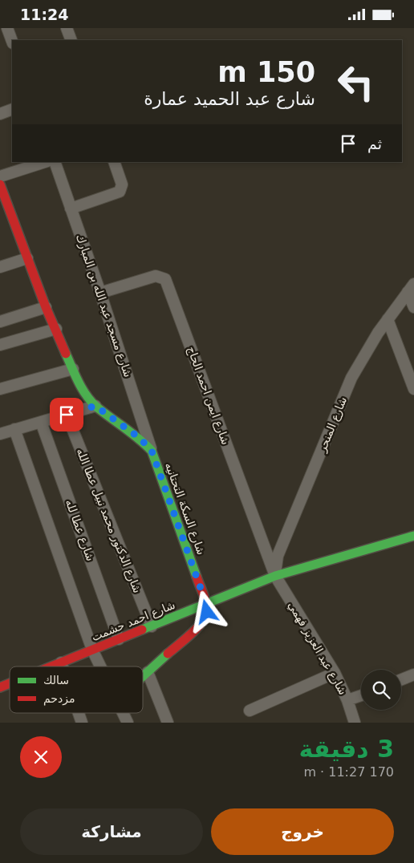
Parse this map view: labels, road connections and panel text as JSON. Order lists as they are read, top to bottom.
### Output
{
  "streets": {
    "street": [
      "شارع مسجد عبد الله بن المبارك",
      "شارع ايمن احمد الحاج",
      "شارع المنحر",
      "شارع السكة التحتانيه",
      "شارع الدكتور محمد نبيل عطا الله",
      "شارع عطا لله",
      "شارع احمد حشمت",
      "شارع عبد العزيز فهمي"
    ]
  },
  "crossings": [
    ["شارع مسجد عبد الله بن المبارك", "شارع ايمن احمد الحاج"],
    ["شارع مسجد عبد الله بن المبارك", "شارع السكة التحتانيه"],
    ["شارع ايمن احمد الحاج", "شارع المنحر"],
    ["شارع ايمن احمد الحاج", "شارع احمد حشمت"],
    ["شارع ايمن احمد الحاج", "شارع عبد العزيز فهمي"],
    ["شارع المنحر", "شارع احمد حشمت"],
    ["شارع المنحر", "شارع عبد العزيز فهمي"],
    ["شارع السكة التحتانيه", "شارع احمد حشمت"],
    ["شارع الدكتور محمد نبيل عطا الله", "شارع احمد حشمت"],
    ["شارع عطا لله", "شارع احمد حشمت"],
    ["شارع احمد حشمت", "شارع عبد العزيز فهمي"]
  ],
  "legend": ["سالك", "مزدحم"],
  "page": {
    "status": "11:24",
    "turn": ["150 m", "شارع عبد الحميد عمارة"],
    "then": "ثم",
    "heading": ["3 دقيقة", "170 m · 11:27"],
    "buttons": ["خروج", "مشاركة"]
  }
}
